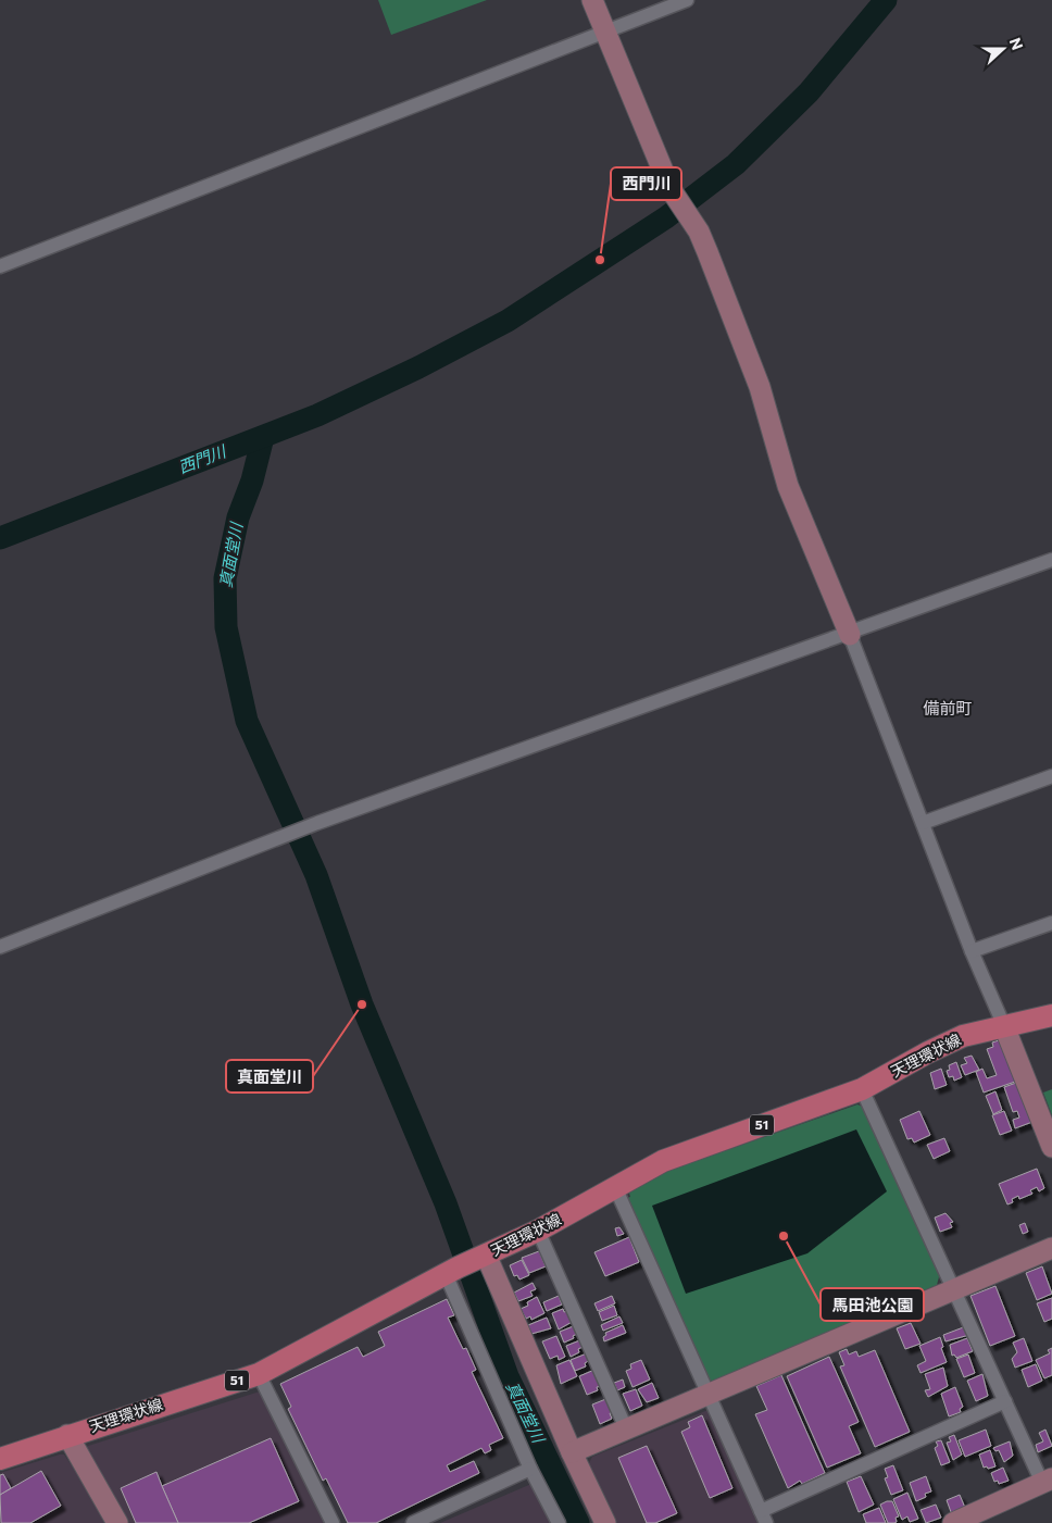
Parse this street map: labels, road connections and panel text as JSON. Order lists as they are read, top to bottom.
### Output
{
  "streets": {
    "main road": ["天理環状線", "51"]
  },
  "districts": ["備前町"],
  "water": ["西門川", "真面堂川"],
  "places": ["西門川", "真面堂川", "馬田池公園"],
  "north": "right"
}
